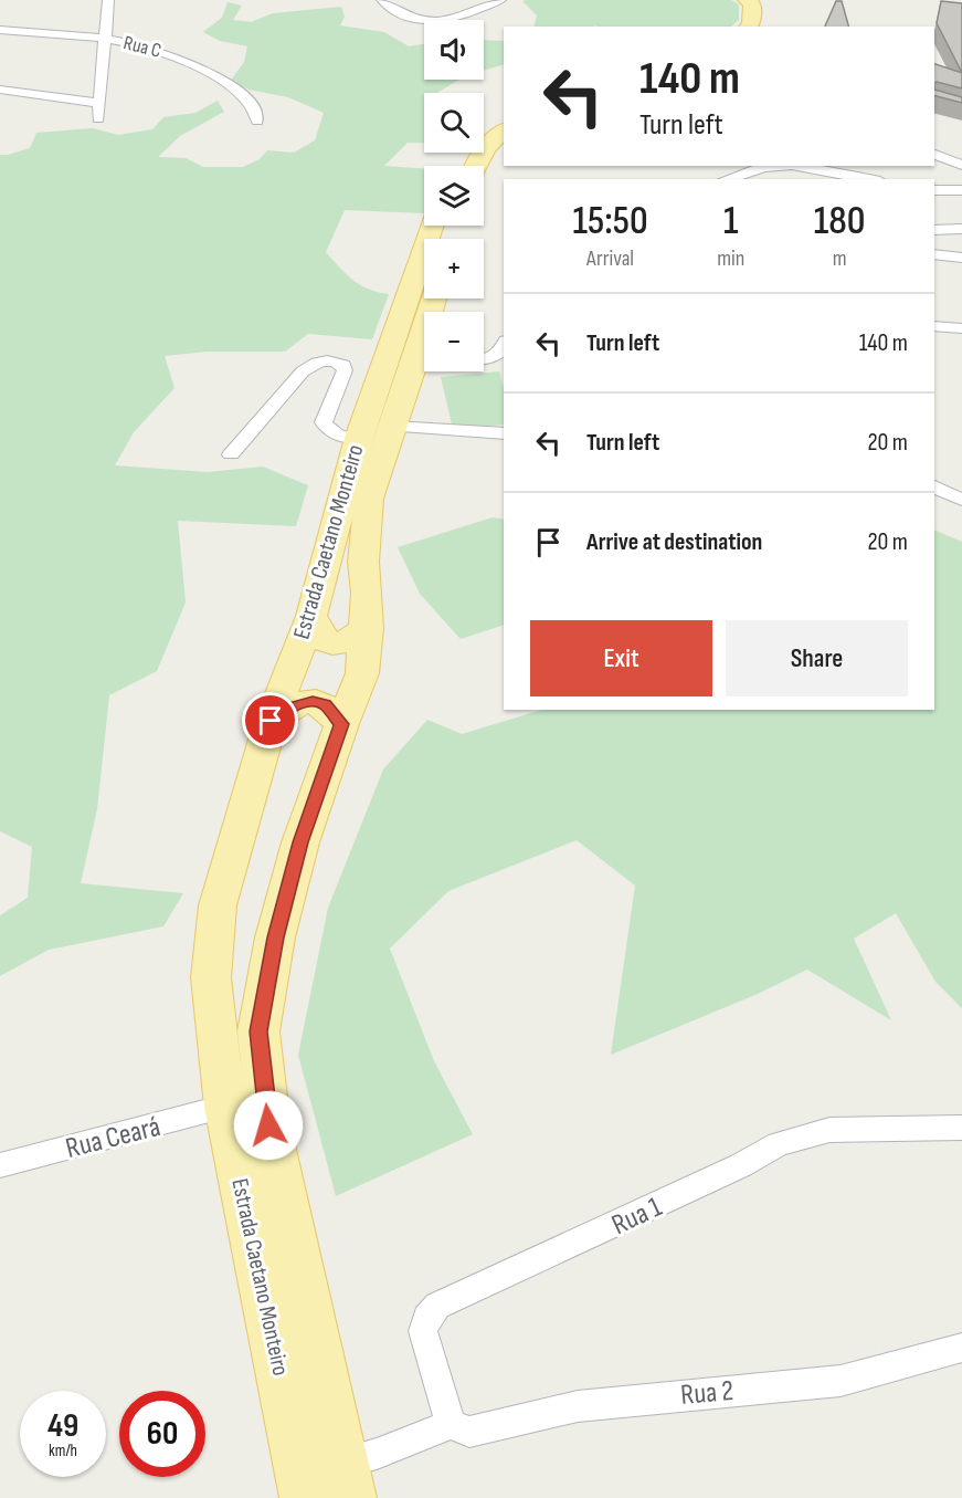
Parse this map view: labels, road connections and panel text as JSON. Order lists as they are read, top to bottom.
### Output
{
  "streets": {
    "main road": ["Estrada Caetano Monteiro"],
    "street": [
      "Rua C",
      "Rua Ceará",
      "Rua 1",
      "Rua 2"
    ]
  },
  "crossings": [
    ["Estrada Caetano Monteiro", "Rua Ceará"],
    ["Rua 1", "Rua 2"]
  ],
  "page": {
    "map_buttons": ["+", "−"],
    "turn": ["140 m", "Turn left"],
    "eta": [
      "15:50",
      "Arrival",
      "1",
      "min",
      "180",
      "m"
    ],
    "list": [
      {
        "name": "Turn left",
        "value": "140 m"
      },
      {
        "name": "Turn left",
        "value": "20 m"
      },
      {
        "name": "Arrive at destination",
        "value": "20 m"
      }
    ],
    "buttons": ["Exit", "Share"],
    "speed": "49 km/h",
    "limit": "60"
  }
}
